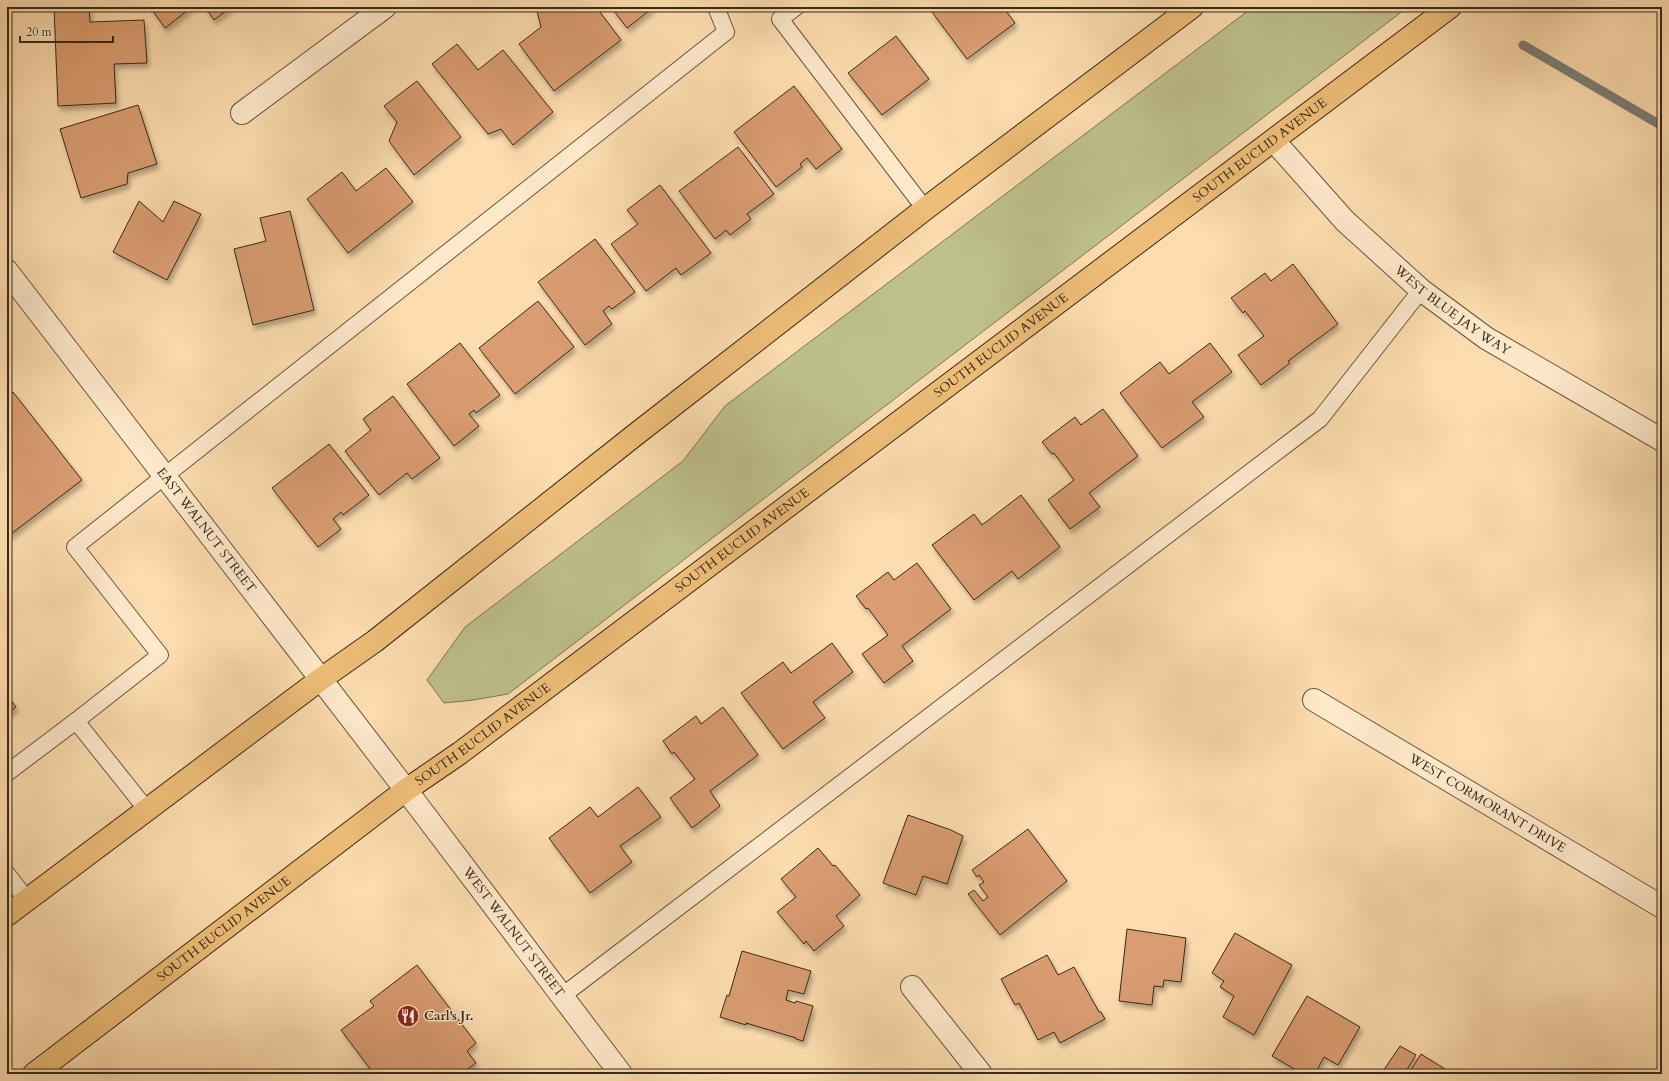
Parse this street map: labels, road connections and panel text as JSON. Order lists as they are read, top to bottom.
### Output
{
  "streets": {
    "main road": ["SOUTH EUCLID AVENUE"],
    "street": [
      "WEST BLUE JAY WAY",
      "EAST WALNUT STREET",
      "WEST CORMORANT DRIVE",
      "WEST WALNUT STREET"
    ]
  },
  "crossings": [
    ["SOUTH EUCLID AVENUE", "WEST BLUE JAY WAY"],
    ["SOUTH EUCLID AVENUE", "EAST WALNUT STREET"],
    ["SOUTH EUCLID AVENUE", "WEST WALNUT STREET"],
    ["EAST WALNUT STREET", "WEST WALNUT STREET"]
  ],
  "places": {
    "restaurant": ["Carl's Jr."]
  },
  "scale_bar": "20 m"
}
